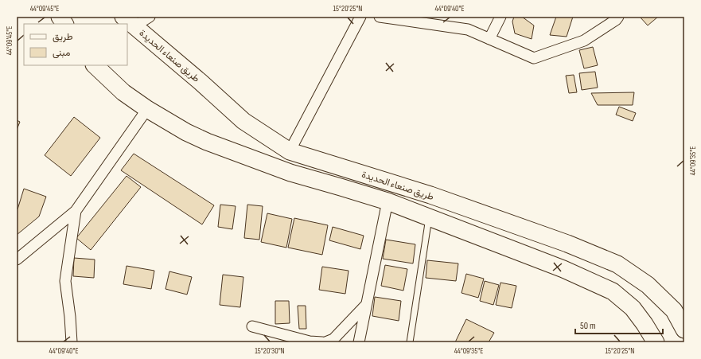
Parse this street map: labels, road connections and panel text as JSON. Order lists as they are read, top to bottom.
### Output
{
  "streets": {
    "main road": ["طريق صنعاء الحديدة"]
  },
  "legend": ["طريق", "مبنى"],
  "scale_bar": "50 m",
  "coordinates": [
    "44°09'45\"E",
    "15°20'25\"N",
    "44°09'40\"E",
    "44°09'35\"E",
    "15°20'30\"N"
  ]
}
